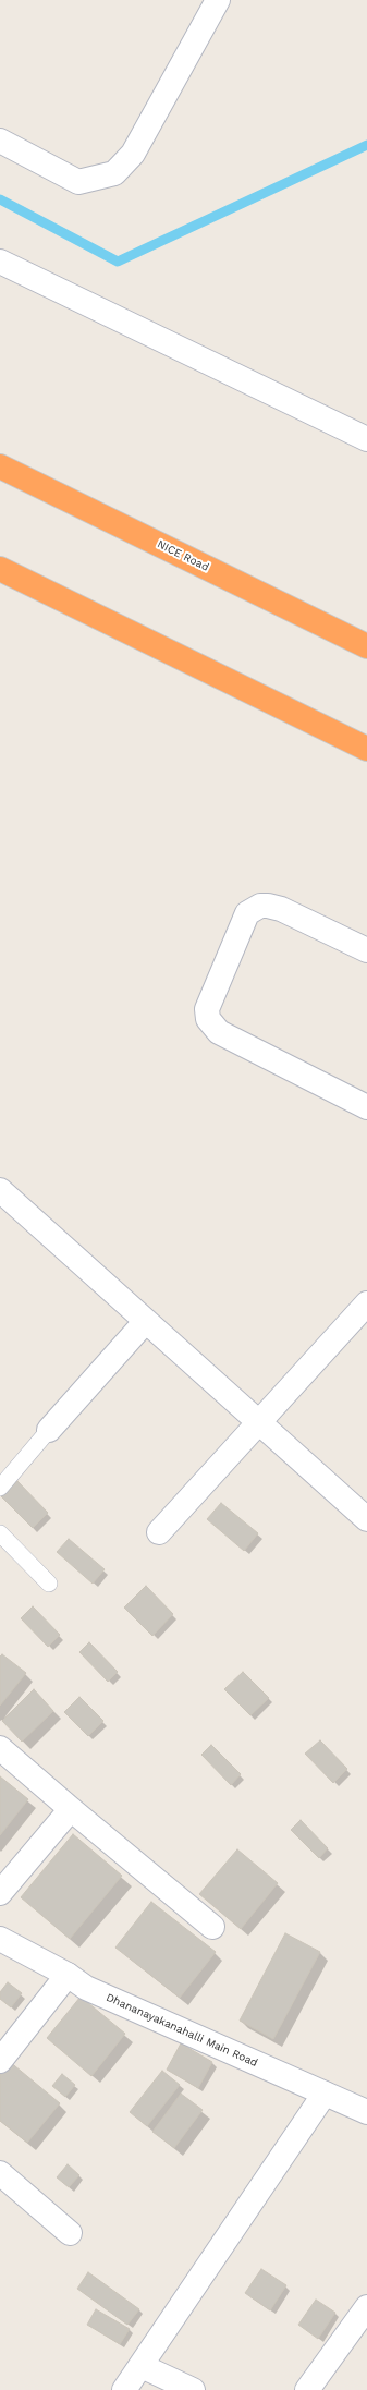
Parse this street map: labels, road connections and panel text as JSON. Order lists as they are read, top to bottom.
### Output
{
  "streets": {
    "highway": ["NICE Road"],
    "street": ["Dhananayakanahalli Main Road"]
  }
}
